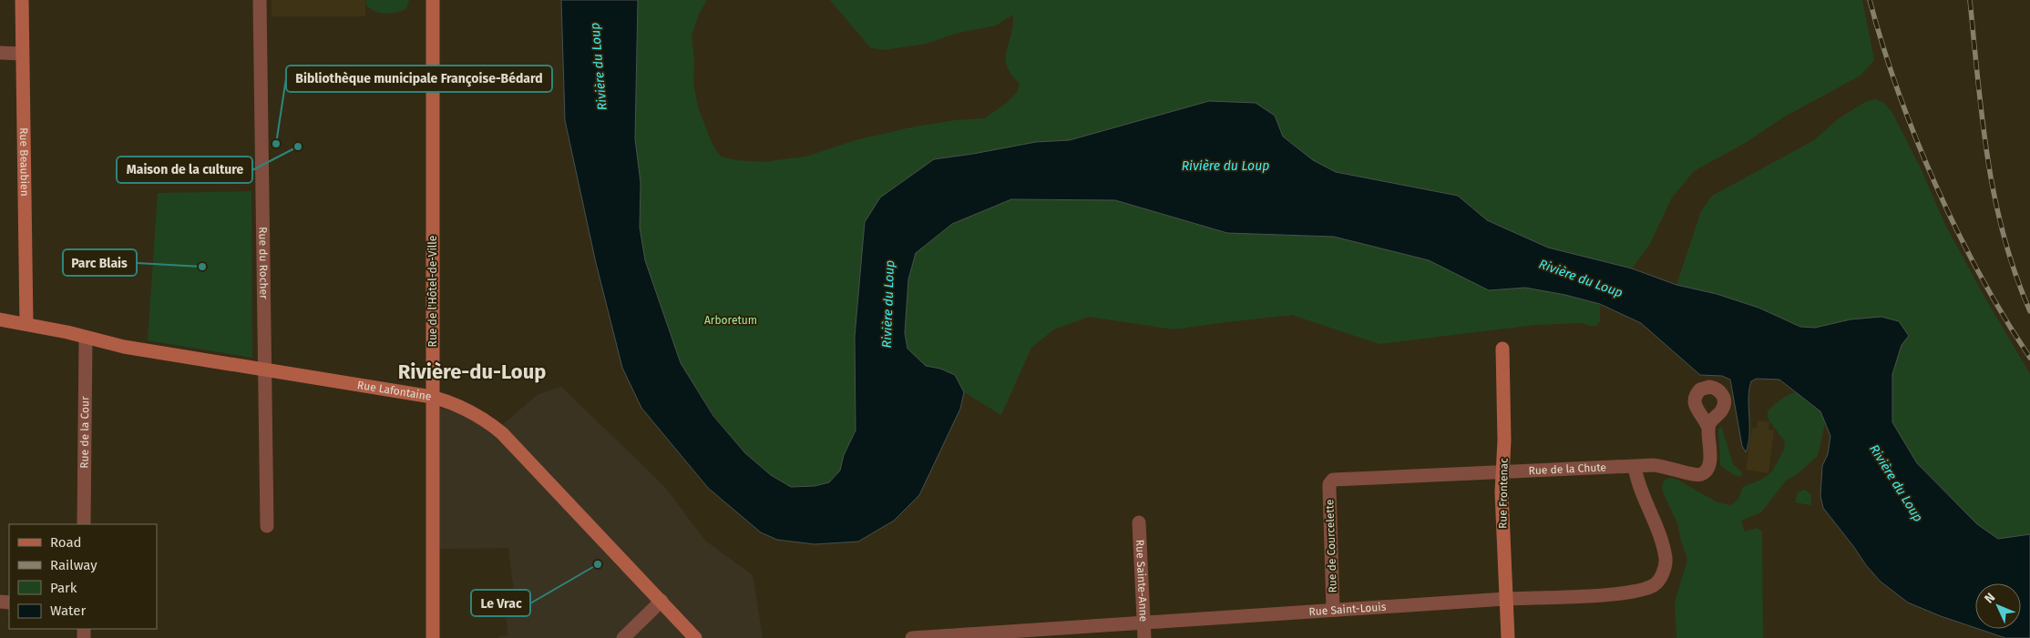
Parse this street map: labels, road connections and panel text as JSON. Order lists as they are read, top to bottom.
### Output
{
  "streets": {
    "main road": [
      "Rue Beaubien",
      "Rue de l'Hôtel-de-Ville",
      "Rue Lafontaine",
      "Rue Frontenac"
    ],
    "street": [
      "Rue du Rocher",
      "Rue de la Cour",
      "Rue de la Chute",
      "Rue de Courcelette",
      "Rue Sainte-Anne",
      "Rue Saint-Louis"
    ]
  },
  "crossings": [
    ["Rue Beaubien", "Rue Lafontaine"],
    ["Rue du Rocher", "Rue Lafontaine"],
    ["Rue de l'Hôtel-de-Ville", "Rue Lafontaine"],
    ["Rue Lafontaine", "Rue de la Cour"],
    ["Rue de la Chute", "Rue Frontenac"],
    ["Rue de la Chute", "Rue de Courcelette"],
    ["Rue de la Chute", "Rue Saint-Louis"],
    ["Rue Frontenac", "Rue Saint-Louis"],
    ["Rue de Courcelette", "Rue Saint-Louis"],
    ["Rue Sainte-Anne", "Rue Saint-Louis"]
  ],
  "districts": ["Rivière-du-Loup"],
  "water": ["Rivière du Loup"],
  "parks": ["Arboretum"],
  "places": [
    "Bibliothèque municipale Françoise-Bédard",
    "Maison de la culture",
    "Parc Blais",
    "Le Vrac"
  ],
  "legend": [
    "Road",
    "Railway",
    "Park",
    "Water"
  ],
  "north": "top left"
}
